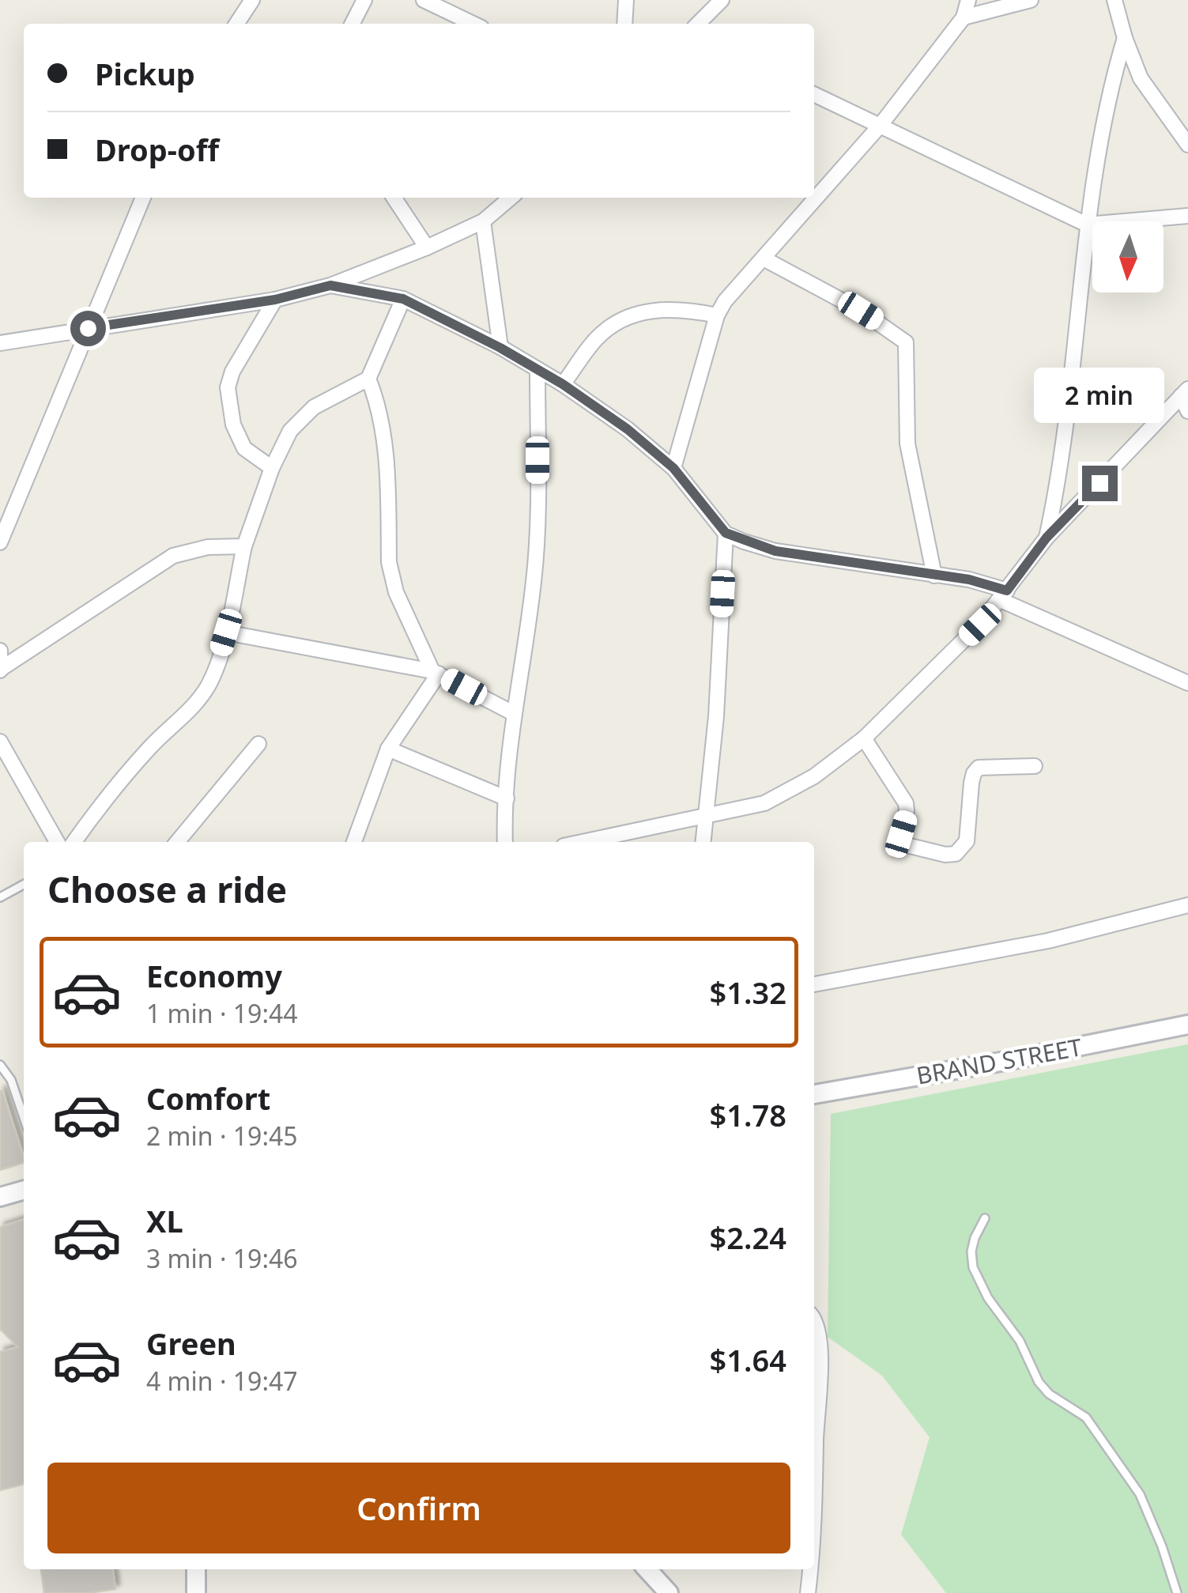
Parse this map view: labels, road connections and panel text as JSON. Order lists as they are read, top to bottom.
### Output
{
  "streets": {
    "street": ["BRAND STREET"]
  },
  "north": "bottom",
  "page": {
    "banner": ["Pickup", "Drop-off"],
    "bubble": "2 min",
    "heading": "Choose a ride",
    "list": [
      {
        "name": "Economy",
        "note": "1 min · 19:44",
        "value": "$1.32"
      },
      {
        "name": "Comfort",
        "note": "2 min · 19:45",
        "value": "$1.78"
      },
      {
        "name": "XL",
        "note": "3 min · 19:46",
        "value": "$2.24"
      },
      {
        "name": "Green",
        "note": "4 min · 19:47",
        "value": "$1.64"
      }
    ],
    "buttons": "Confirm"
  }
}
